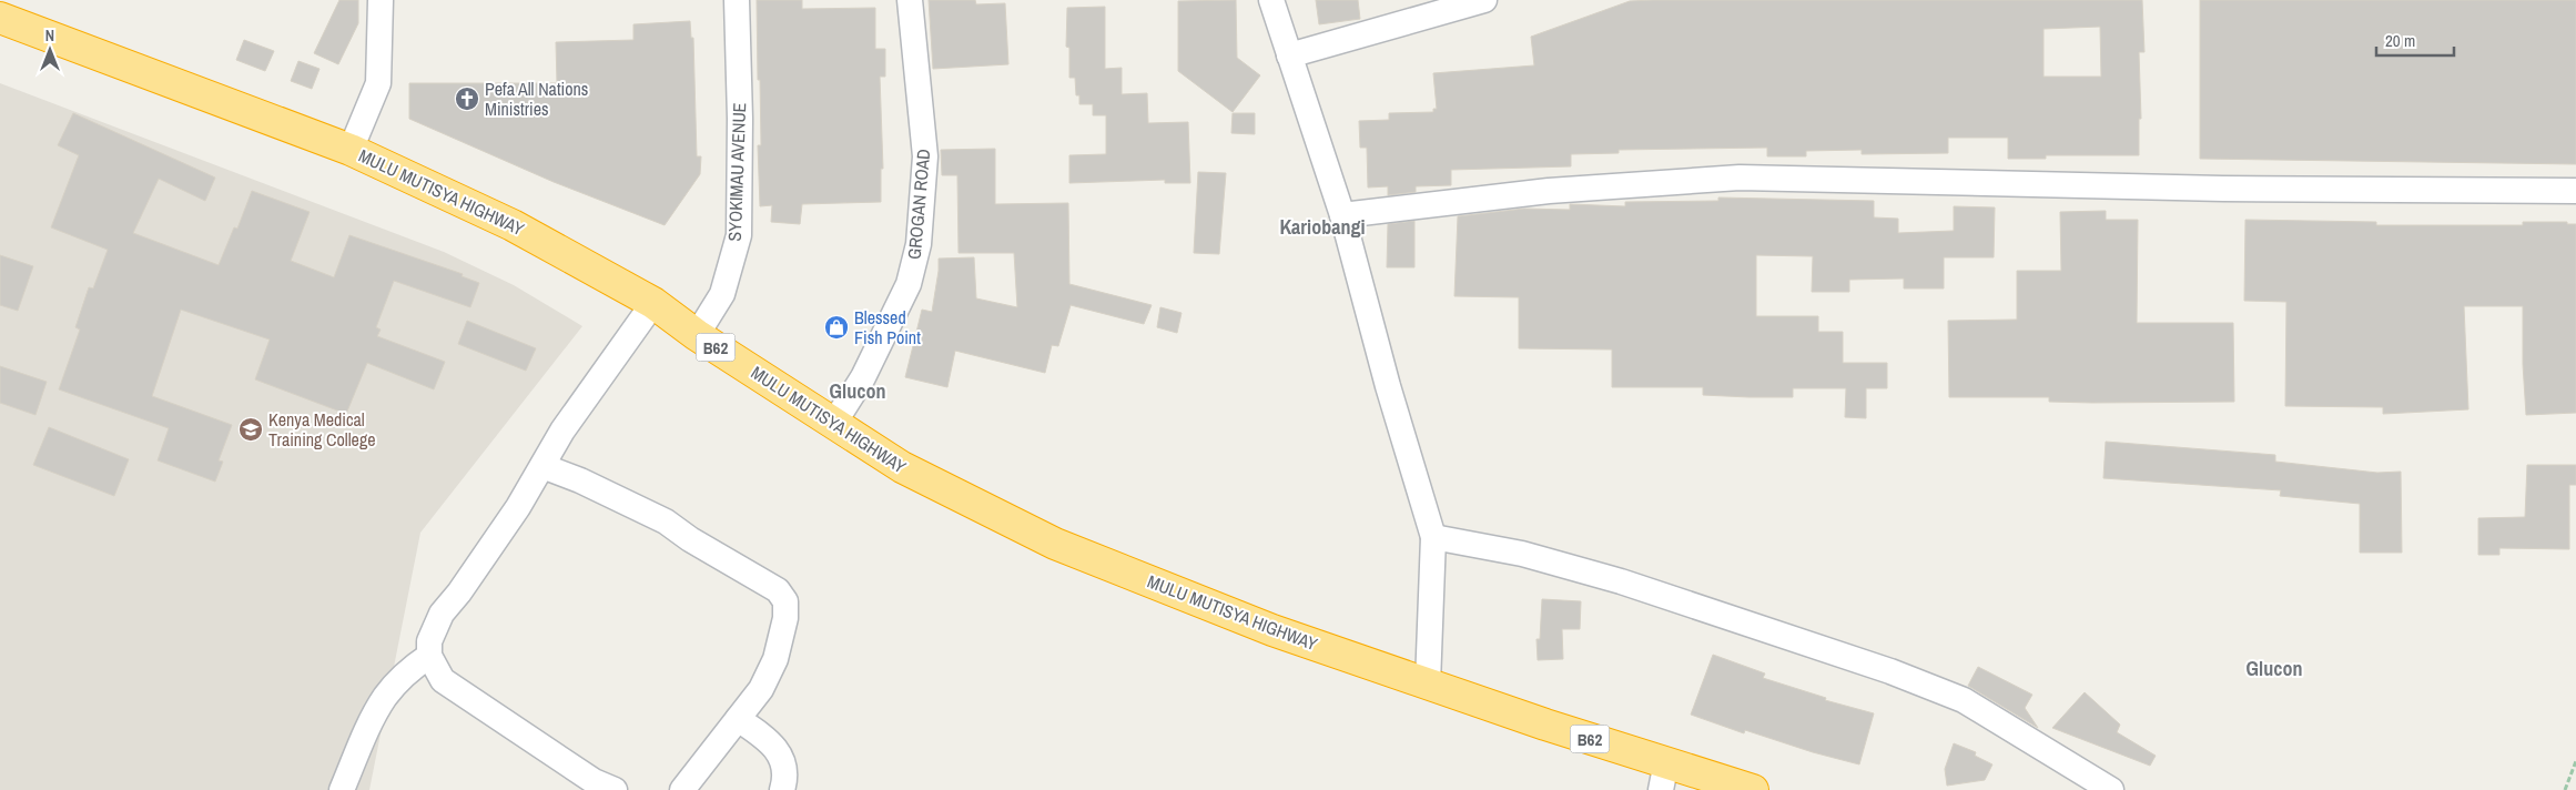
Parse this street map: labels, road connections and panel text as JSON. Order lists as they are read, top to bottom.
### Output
{
  "streets": {
    "highway": ["MULU MUTISYA HIGHWAY", "B62"],
    "street": ["SYOKIMAU AVENUE", "GROGAN ROAD"]
  },
  "crossings": [
    ["SYOKIMAU AVENUE", "MULU MUTISYA HIGHWAY"],
    ["MULU MUTISYA HIGHWAY", "GROGAN ROAD"],
    ["MULU MUTISYA HIGHWAY", "B62"]
  ],
  "districts": ["Kariobangi", "Glucon", "Glucon"],
  "places": {
    "church": ["Pefa All Nations Ministries"],
    "shop": ["Blessed Fish Point"],
    "school or university": ["Kenya Medical Training College"]
  },
  "scale_bar": "20 m",
  "north": "top"
}
